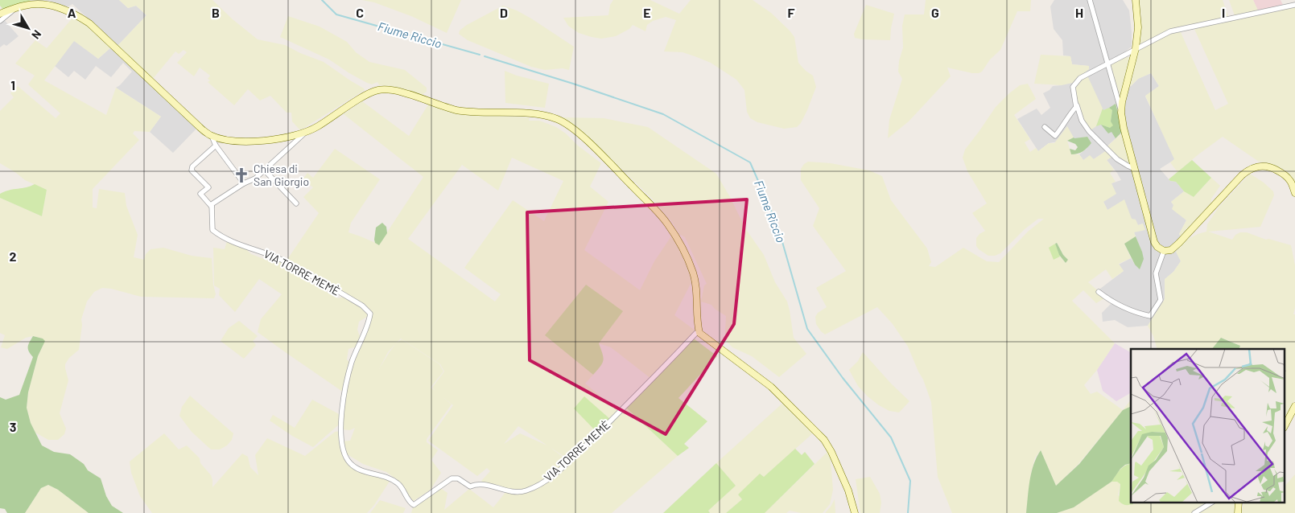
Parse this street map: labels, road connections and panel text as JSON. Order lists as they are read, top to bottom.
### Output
{
  "streets": {
    "street": ["VIA TORRE MEMÈ"]
  },
  "water": ["Fiume Riccio"],
  "places": {
    "church": ["Chiesa di San Giorgio"]
  },
  "north": "bottom right",
  "grid": {
    "columns": [
      "A",
      "B",
      "C",
      "D",
      "E",
      "F",
      "G",
      "H",
      "I"
    ],
    "rows": ["1", "2", "3"]
  }
}
